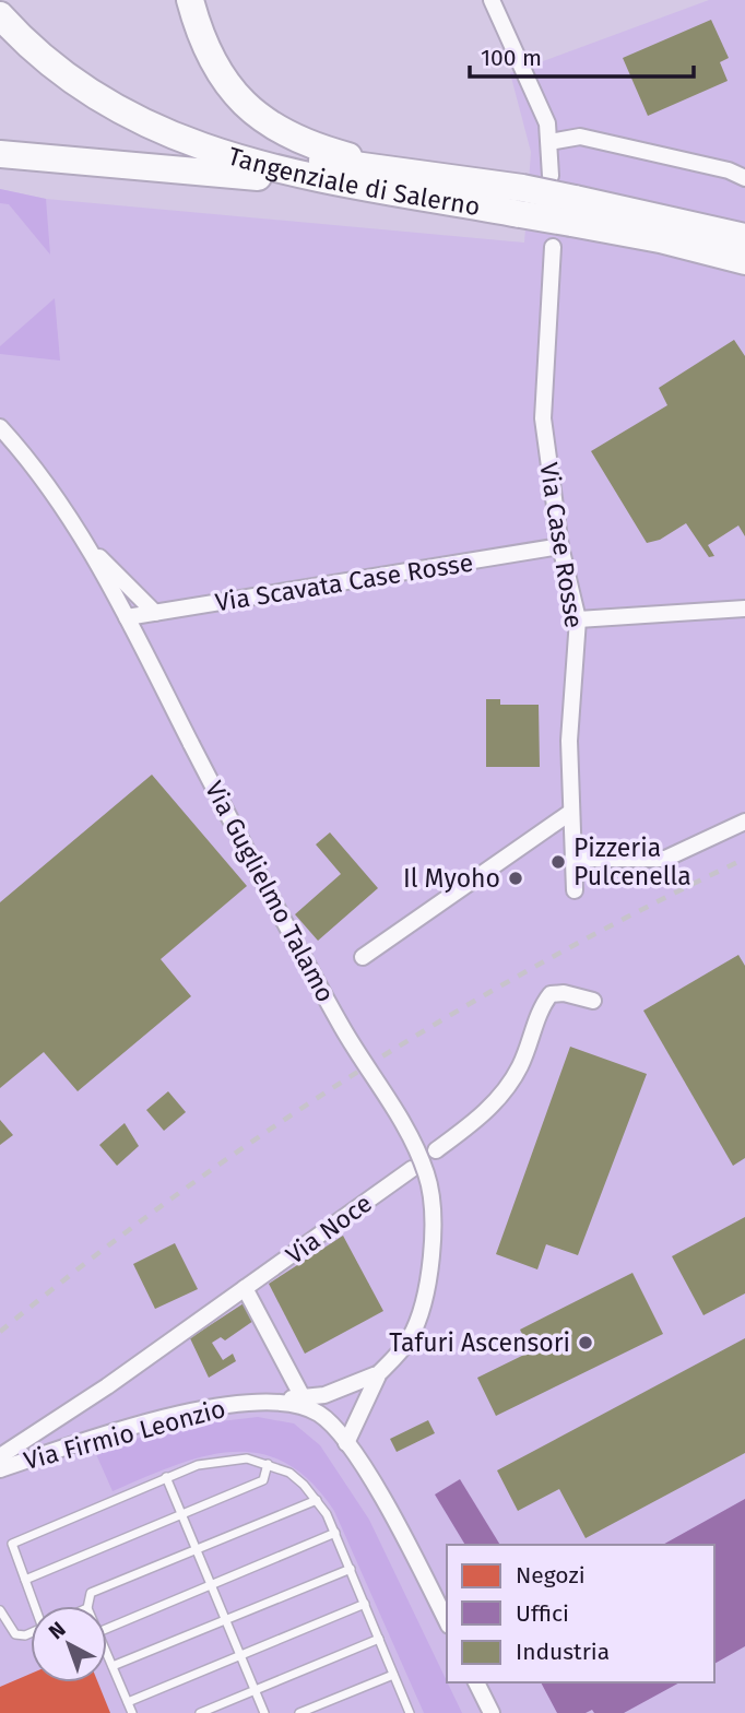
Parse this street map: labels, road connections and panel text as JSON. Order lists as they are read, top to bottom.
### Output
{
  "streets": {
    "highway": ["Tangenziale di Salerno"],
    "street": [
      "Via Case Rosse",
      "Via Scavata Case Rosse",
      "Via Guglielmo Talamo",
      "Via Noce",
      "Via Firmio Leonzio"
    ]
  },
  "crossings": [
    ["Via Case Rosse", "Via Scavata Case Rosse"],
    ["Via Scavata Case Rosse", "Via Guglielmo Talamo"]
  ],
  "places": ["Pizzeria Pulcenella", "Il Myoho", "Tafuri Ascensori"],
  "legend": ["Negozi", "Uffici", "Industria"],
  "scale_bar": "100 m",
  "north": "top left"
}
